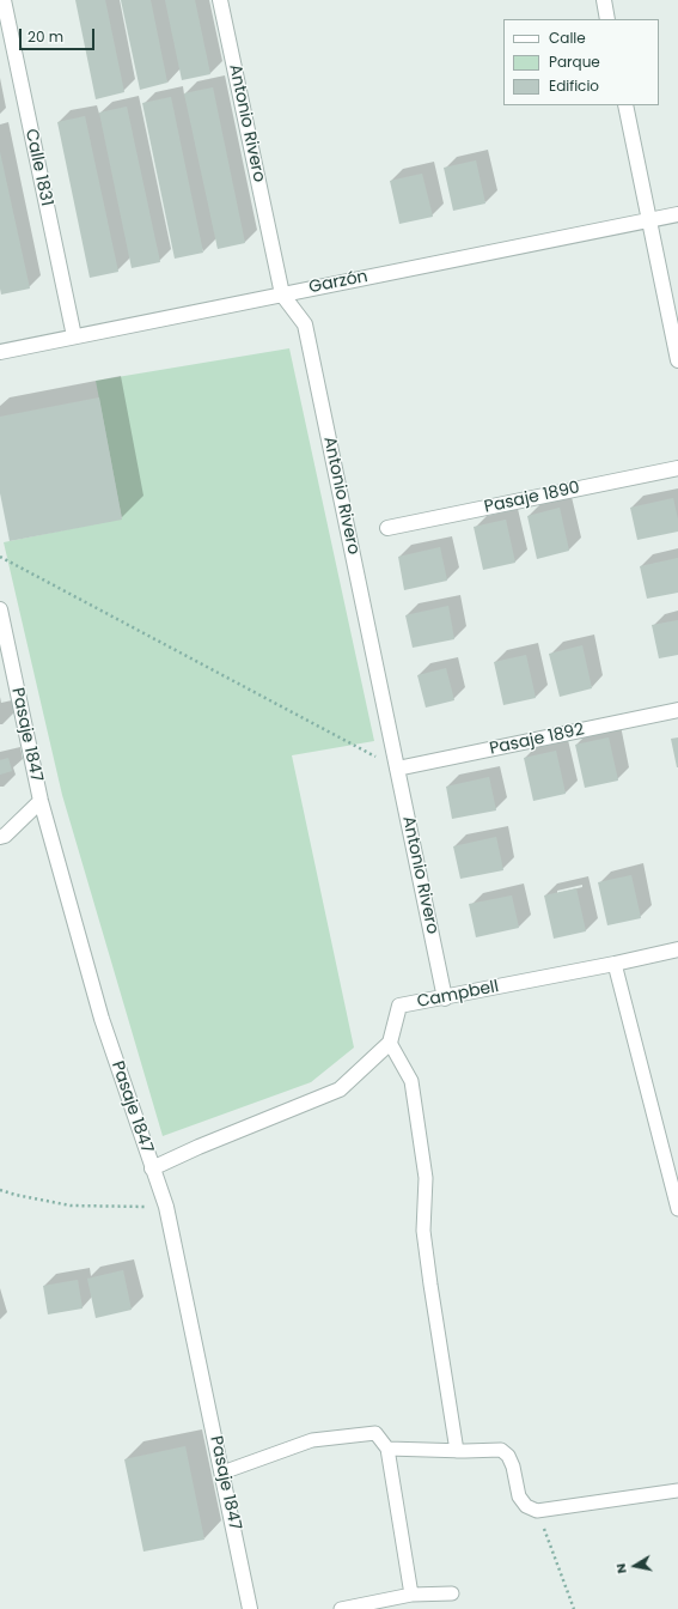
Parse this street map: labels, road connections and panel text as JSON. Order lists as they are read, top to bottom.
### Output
{
  "streets": {
    "street": [
      "Antonio Rivero",
      "Calle 1831",
      "Garzón",
      "Pasaje 1890",
      "Pasaje 1847",
      "Pasaje 1892",
      "Campbell"
    ]
  },
  "crossings": [
    ["Antonio Rivero", "Garzón"],
    ["Antonio Rivero", "Pasaje 1892"],
    ["Antonio Rivero", "Campbell"],
    ["Calle 1831", "Garzón"]
  ],
  "legend": ["Calle", "Parque", "Edificio"],
  "scale_bar": "20 m",
  "north": "left"
}
